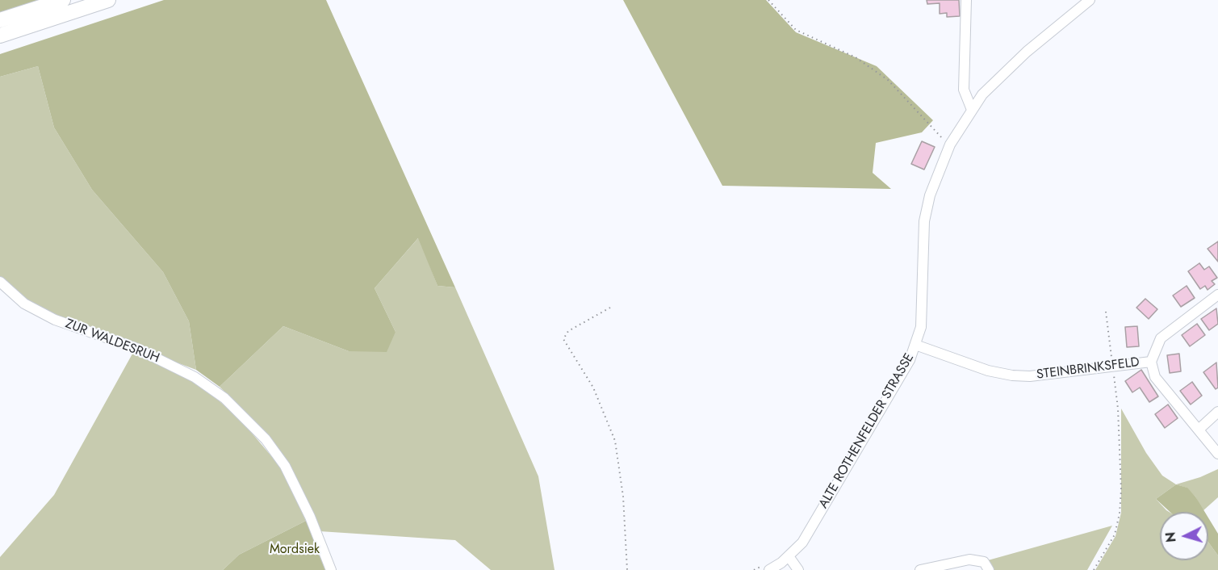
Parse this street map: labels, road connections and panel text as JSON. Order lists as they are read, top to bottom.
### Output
{
  "streets": {
    "street": ["ZUR WALDESRUH", "STEINBRINKSFELD", "ALTE ROTHENFELDER STRASSE"]
  },
  "crossings": [
    ["STEINBRINKSFELD", "ALTE ROTHENFELDER STRASSE"]
  ],
  "parks": ["Mordsiek"],
  "north": "left"
}
